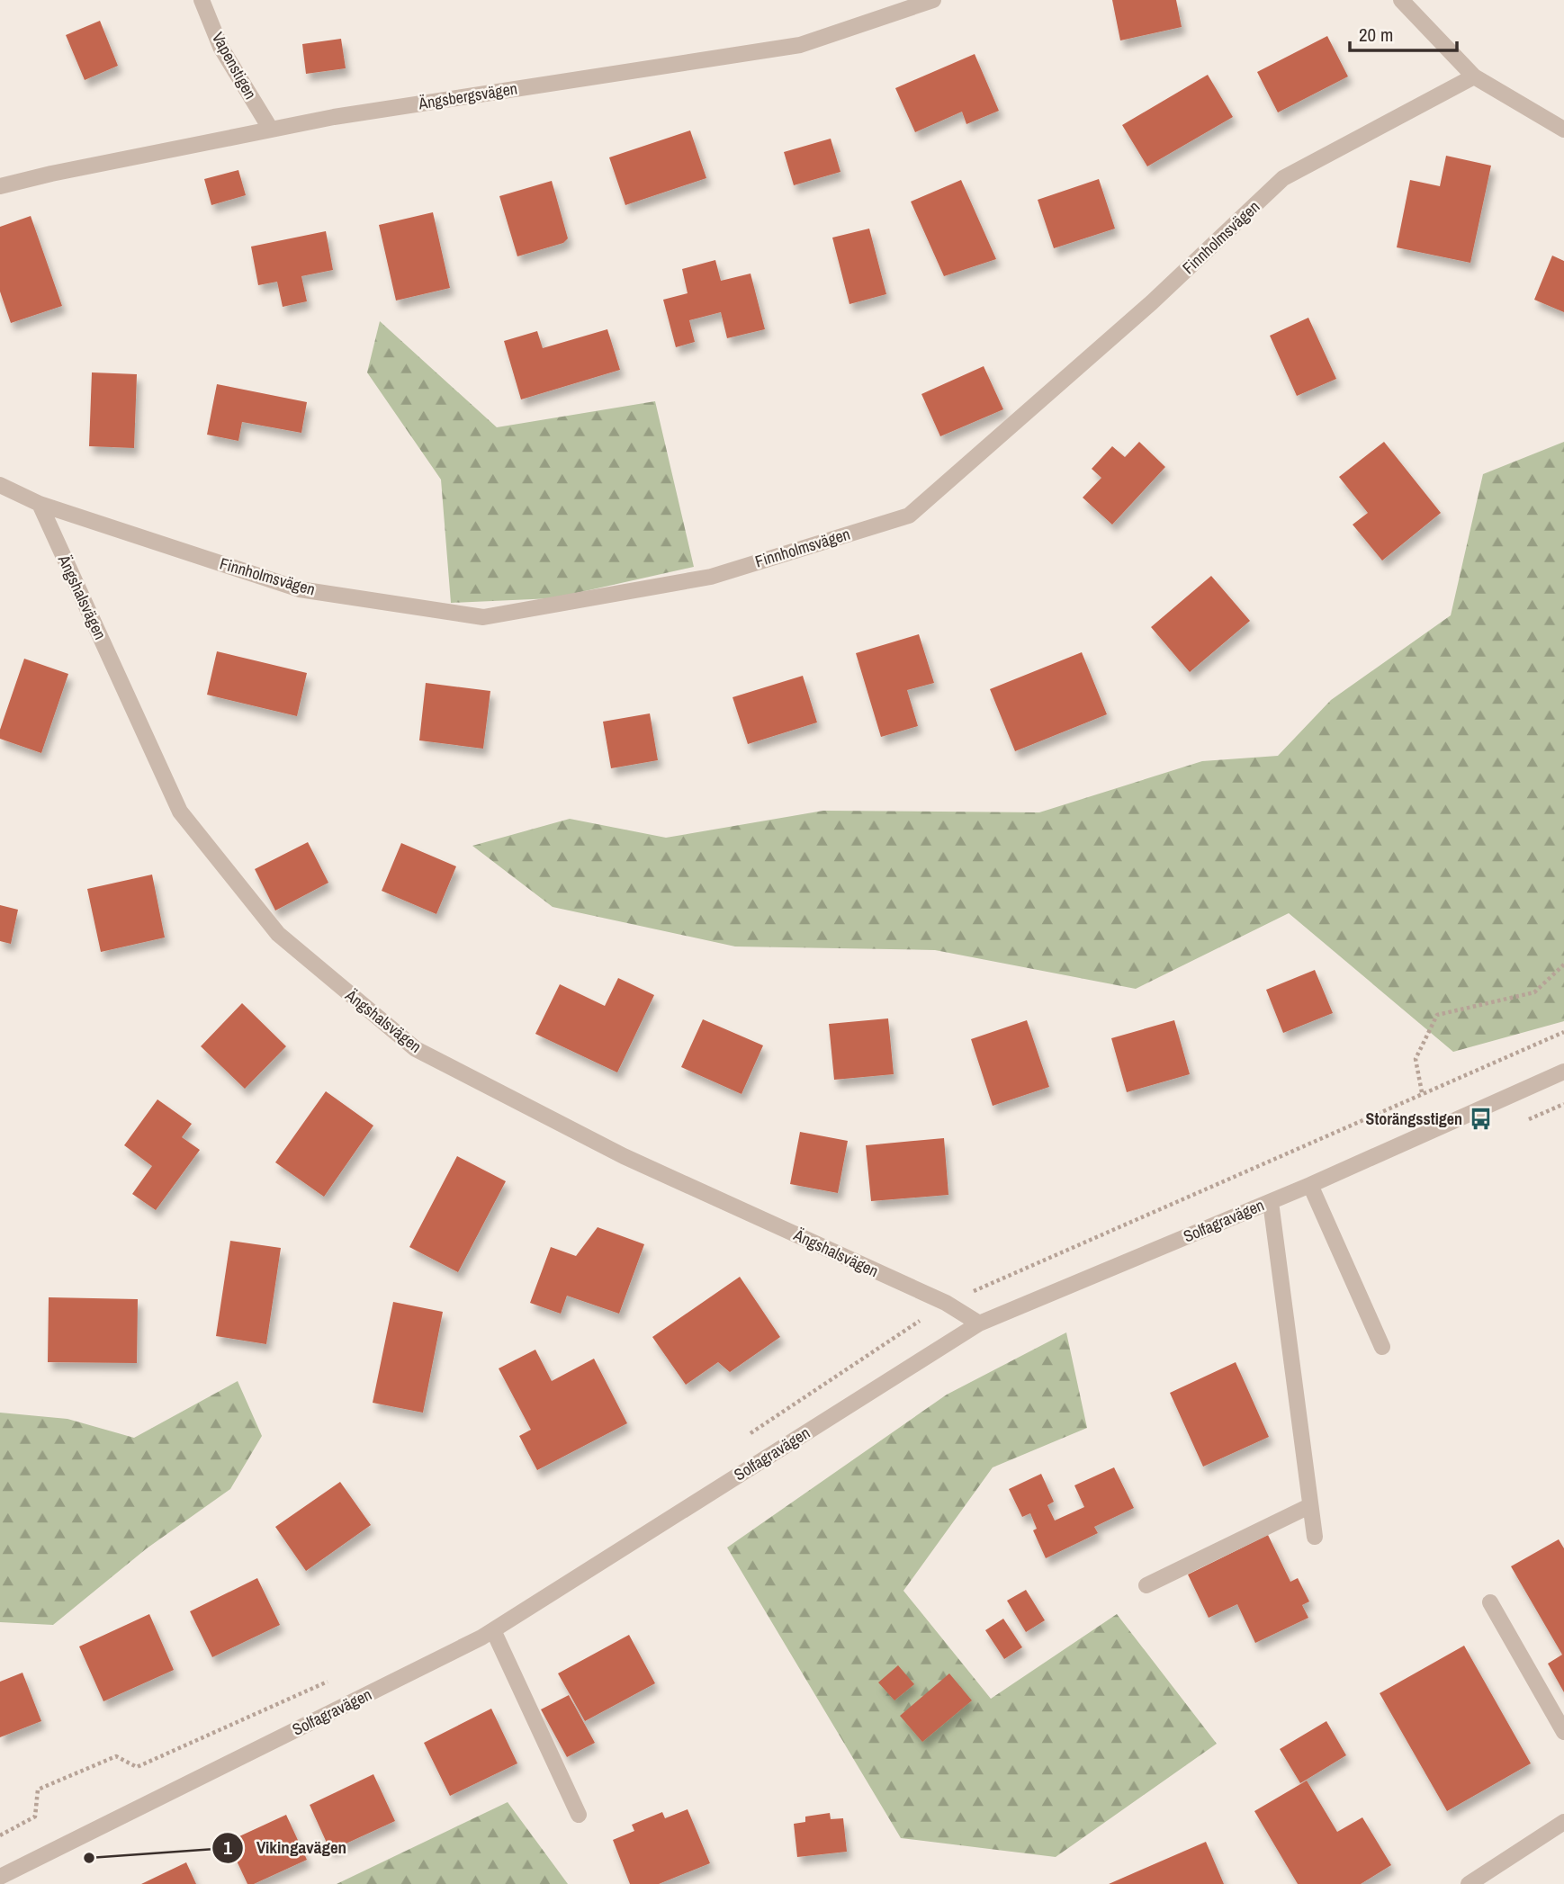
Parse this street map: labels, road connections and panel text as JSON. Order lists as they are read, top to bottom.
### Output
{
  "streets": {
    "street": [
      "Vapenstigen",
      "Ängsbergsvägen",
      "Finnholmsvägen",
      "Ängshalsvägen",
      "Solfagravägen"
    ]
  },
  "crossings": [
    ["Vapenstigen", "Ängsbergsvägen"],
    ["Finnholmsvägen", "Ängshalsvägen"],
    ["Ängshalsvägen", "Solfagravägen"]
  ],
  "places": {
    "bus stop": ["Storängsstigen"],
    "other": ["Vikingavägen"]
  },
  "scale_bar": "20 m"
}
